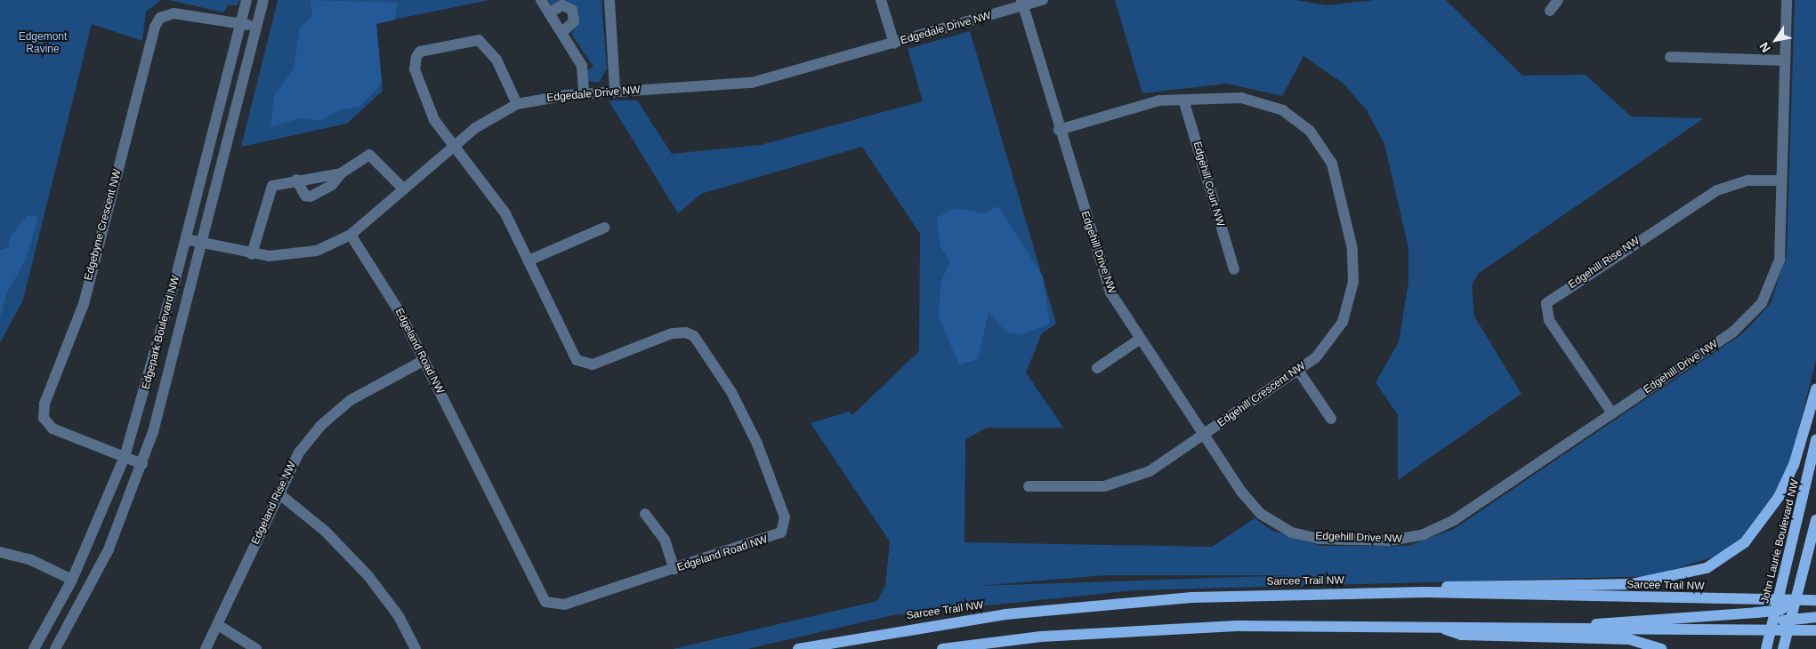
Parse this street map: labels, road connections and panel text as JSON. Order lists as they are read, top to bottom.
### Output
{
  "streets": {
    "main road": ["John Laurie Boulevard NW", "Sarcee Trail NW"],
    "street": [
      "Edgedale Drive NW",
      "Edgehill Court NW",
      "Edgebyne Crescent NW",
      "Edgehill Drive NW",
      "Edgehill Rise NW",
      "Edgepark Boulevard NW",
      "Edgeland Road NW",
      "Edgehill Crescent NW",
      "Edgeland Rise NW"
    ]
  },
  "crossings": [
    ["Edgedale Drive NW", "Edgehill Drive NW"],
    ["Edgedale Drive NW", "Edgepark Boulevard NW"],
    ["Edgedale Drive NW", "Edgeland Road NW"],
    ["Edgehill Court NW", "Edgehill Crescent NW"],
    ["Edgebyne Crescent NW", "Edgepark Boulevard NW"],
    ["Edgehill Drive NW", "Edgehill Rise NW"],
    ["Edgehill Drive NW", "Edgehill Crescent NW"],
    ["Edgeland Road NW", "Edgeland Rise NW"],
    ["John Laurie Boulevard NW", "Sarcee Trail NW"]
  ],
  "parks": ["Edgemont Ravine"],
  "north": "bottom left"
}
